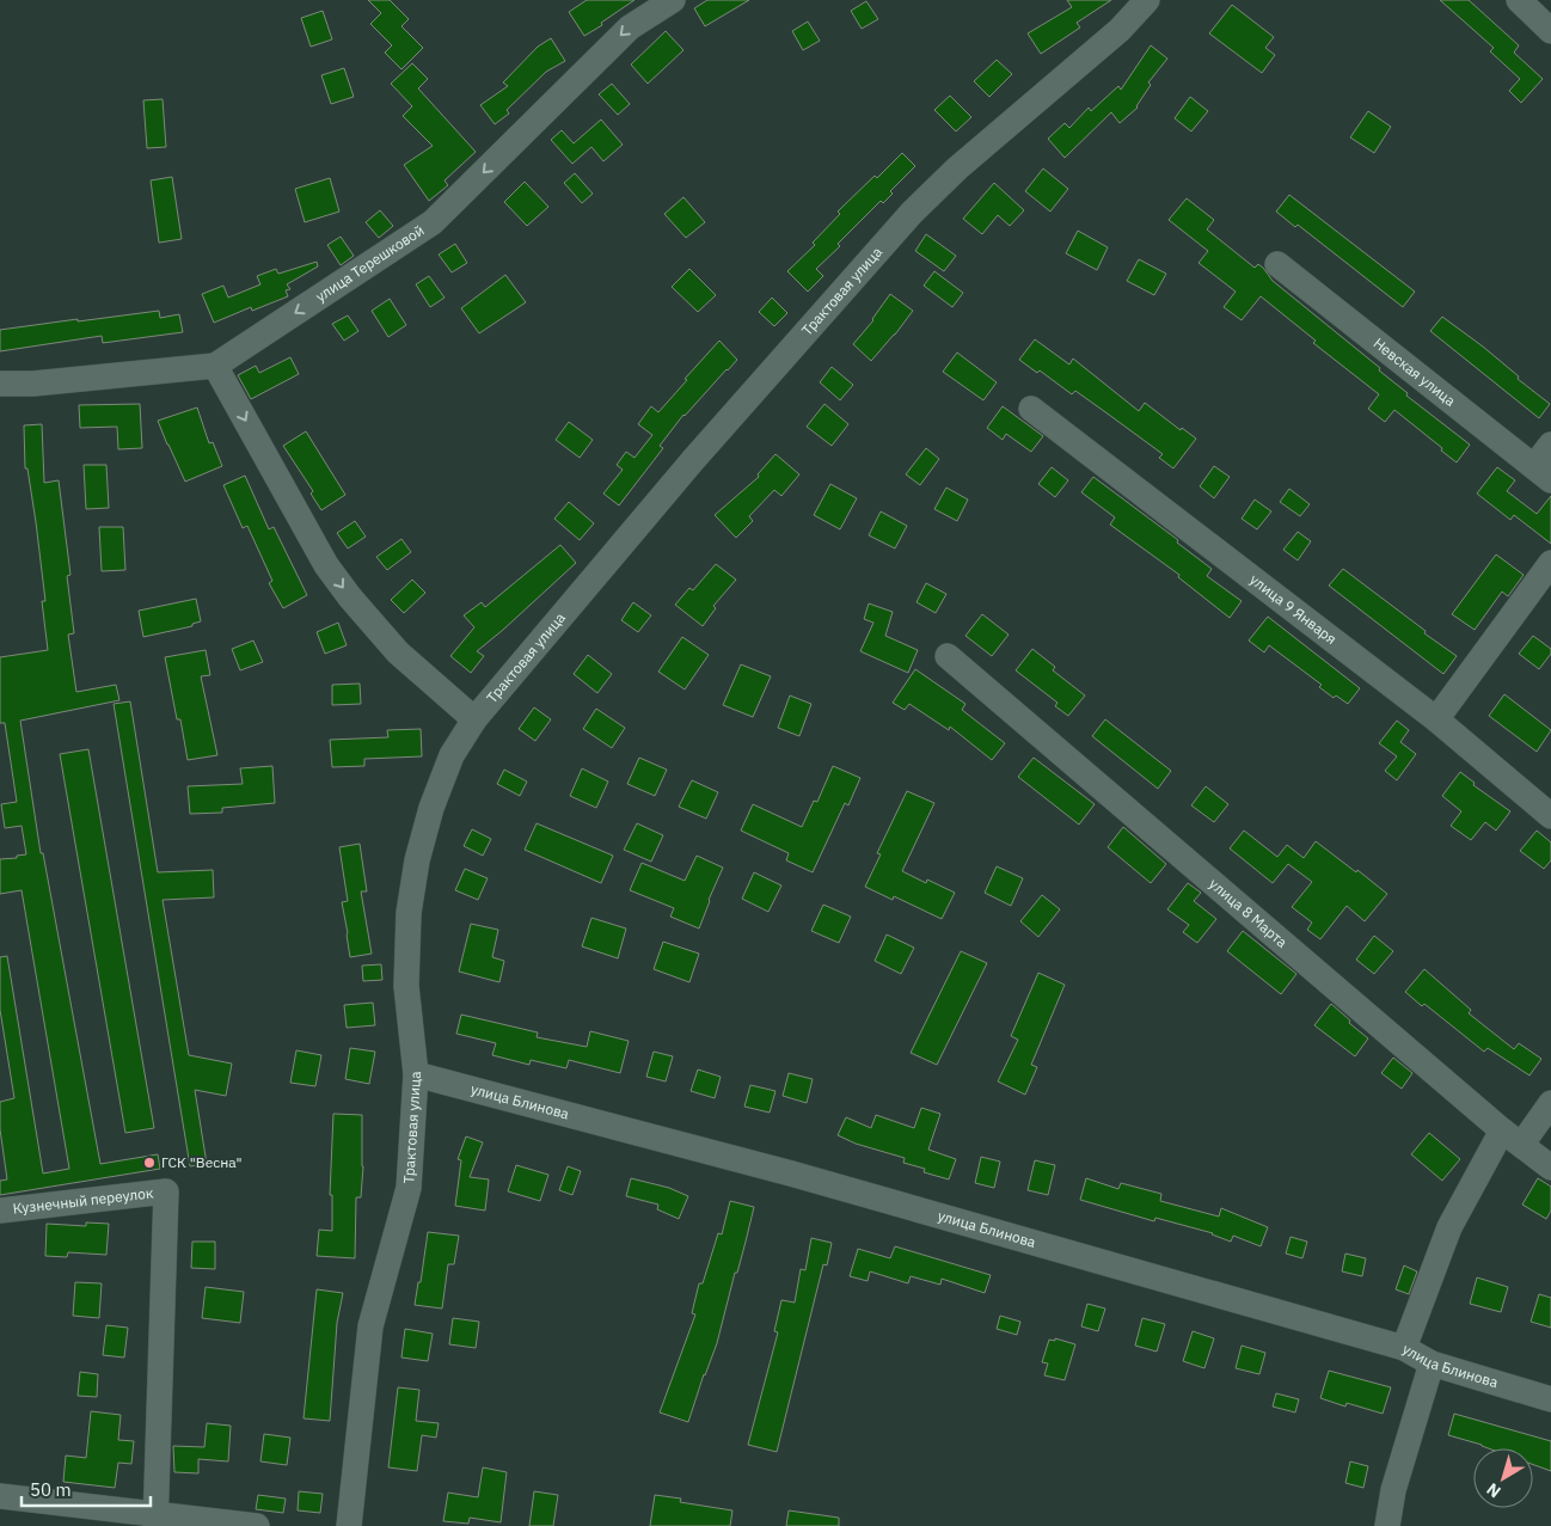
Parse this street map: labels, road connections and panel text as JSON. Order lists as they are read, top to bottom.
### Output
{
  "streets": {
    "street": [
      "улица Терешковой",
      "Трактовая улица",
      "Невская улица",
      "улица 9 Января",
      "улица 8 Марта",
      "улица Блинова",
      "Кузнечный переулок"
    ]
  },
  "crossings": [
    ["Трактовая улица", "улица Блинова"]
  ],
  "one_way": ["улица Терешковой"],
  "places": ["ГСК \"Весна\""],
  "scale_bar": "50 m",
  "north": "bottom left"
}
